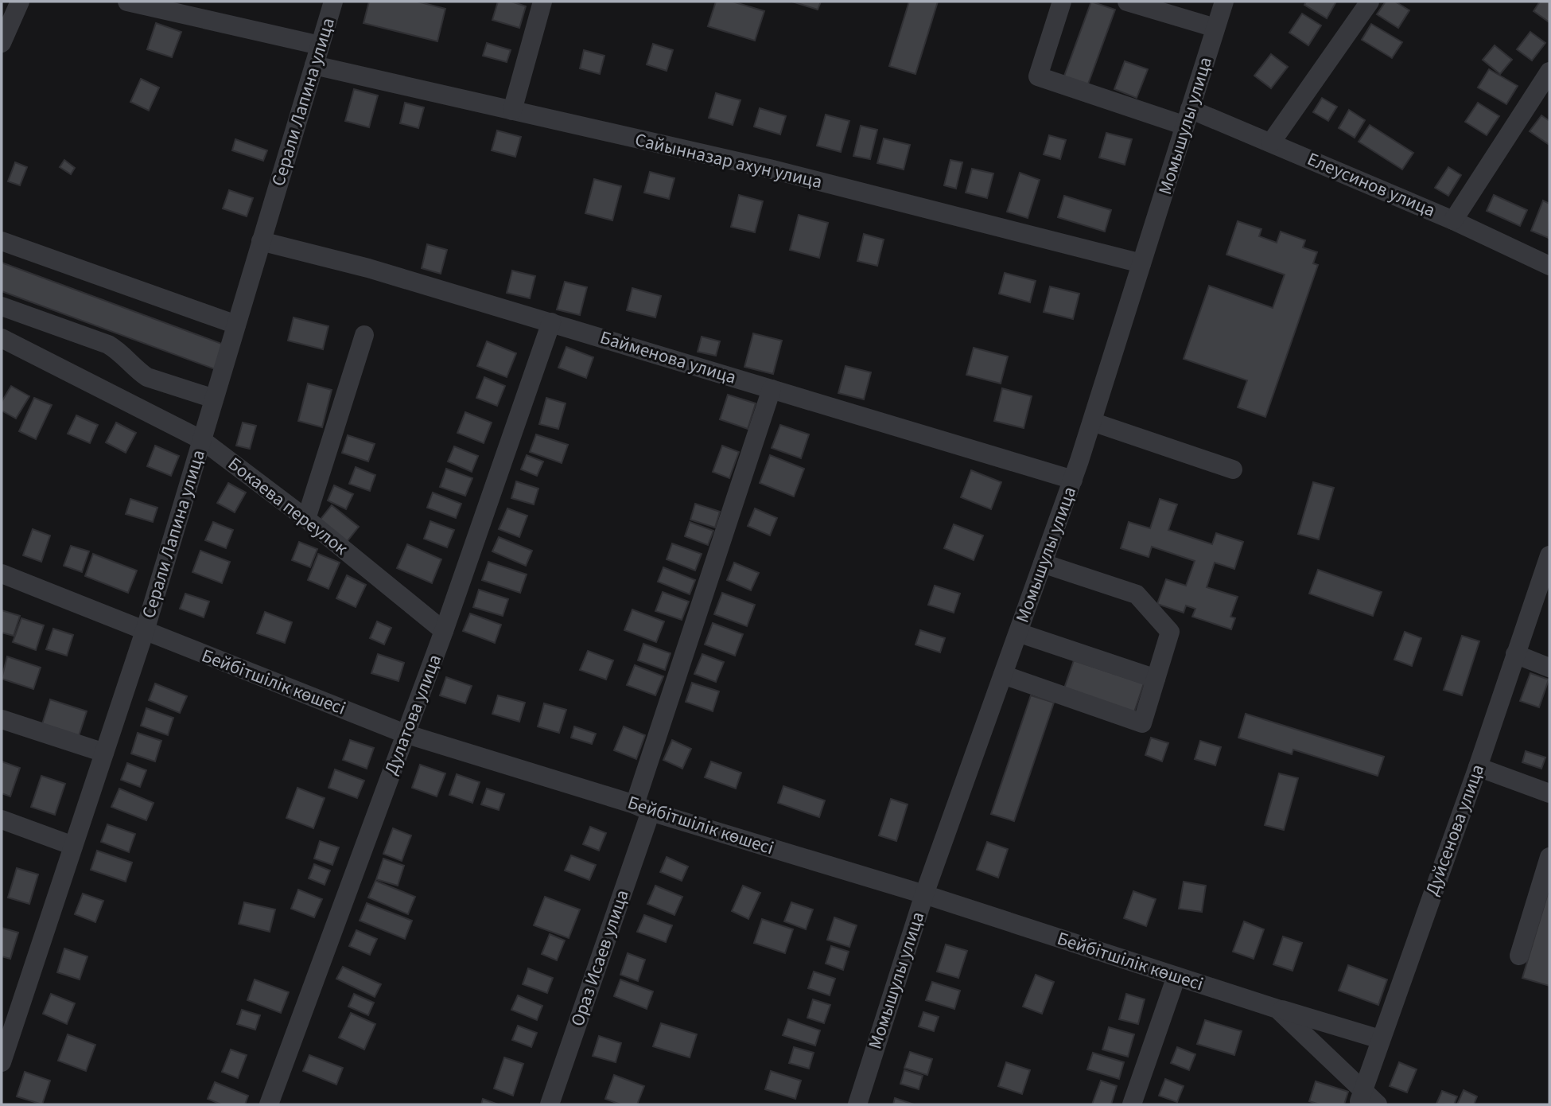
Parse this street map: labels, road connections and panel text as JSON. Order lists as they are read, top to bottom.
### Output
{
  "streets": {
    "street": [
      "Серали Лапина улица",
      "Момышулы улица",
      "Сайынназар ахун улица",
      "Елеусинов улица",
      "Байменова улица",
      "Бокаева переулок",
      "Бейбітшілік көшесі",
      "Дулатова улица",
      "Дуйсенова улица",
      "Ораз Исаев улица"
    ]
  },
  "crossings": [
    ["Серали Лапина улица", "Сайынназар ахун улица"],
    ["Серали Лапина улица", "Байменова улица"],
    ["Серали Лапина улица", "Бокаева переулок"],
    ["Серали Лапина улица", "Бейбітшілік көшесі"],
    ["Момышулы улица", "Сайынназар ахун улица"],
    ["Момышулы улица", "Елеусинов улица"],
    ["Момышулы улица", "Байменова улица"],
    ["Момышулы улица", "Бейбітшілік көшесі"],
    ["Байменова улица", "Дулатова улица"],
    ["Байменова улица", "Ораз Исаев улица"],
    ["Бокаева переулок", "Дулатова улица"],
    ["Бейбітшілік көшесі", "Дулатова улица"],
    ["Бейбітшілік көшесі", "Дуйсенова улица"],
    ["Бейбітшілік көшесі", "Ораз Исаев улица"]
  ]
}
